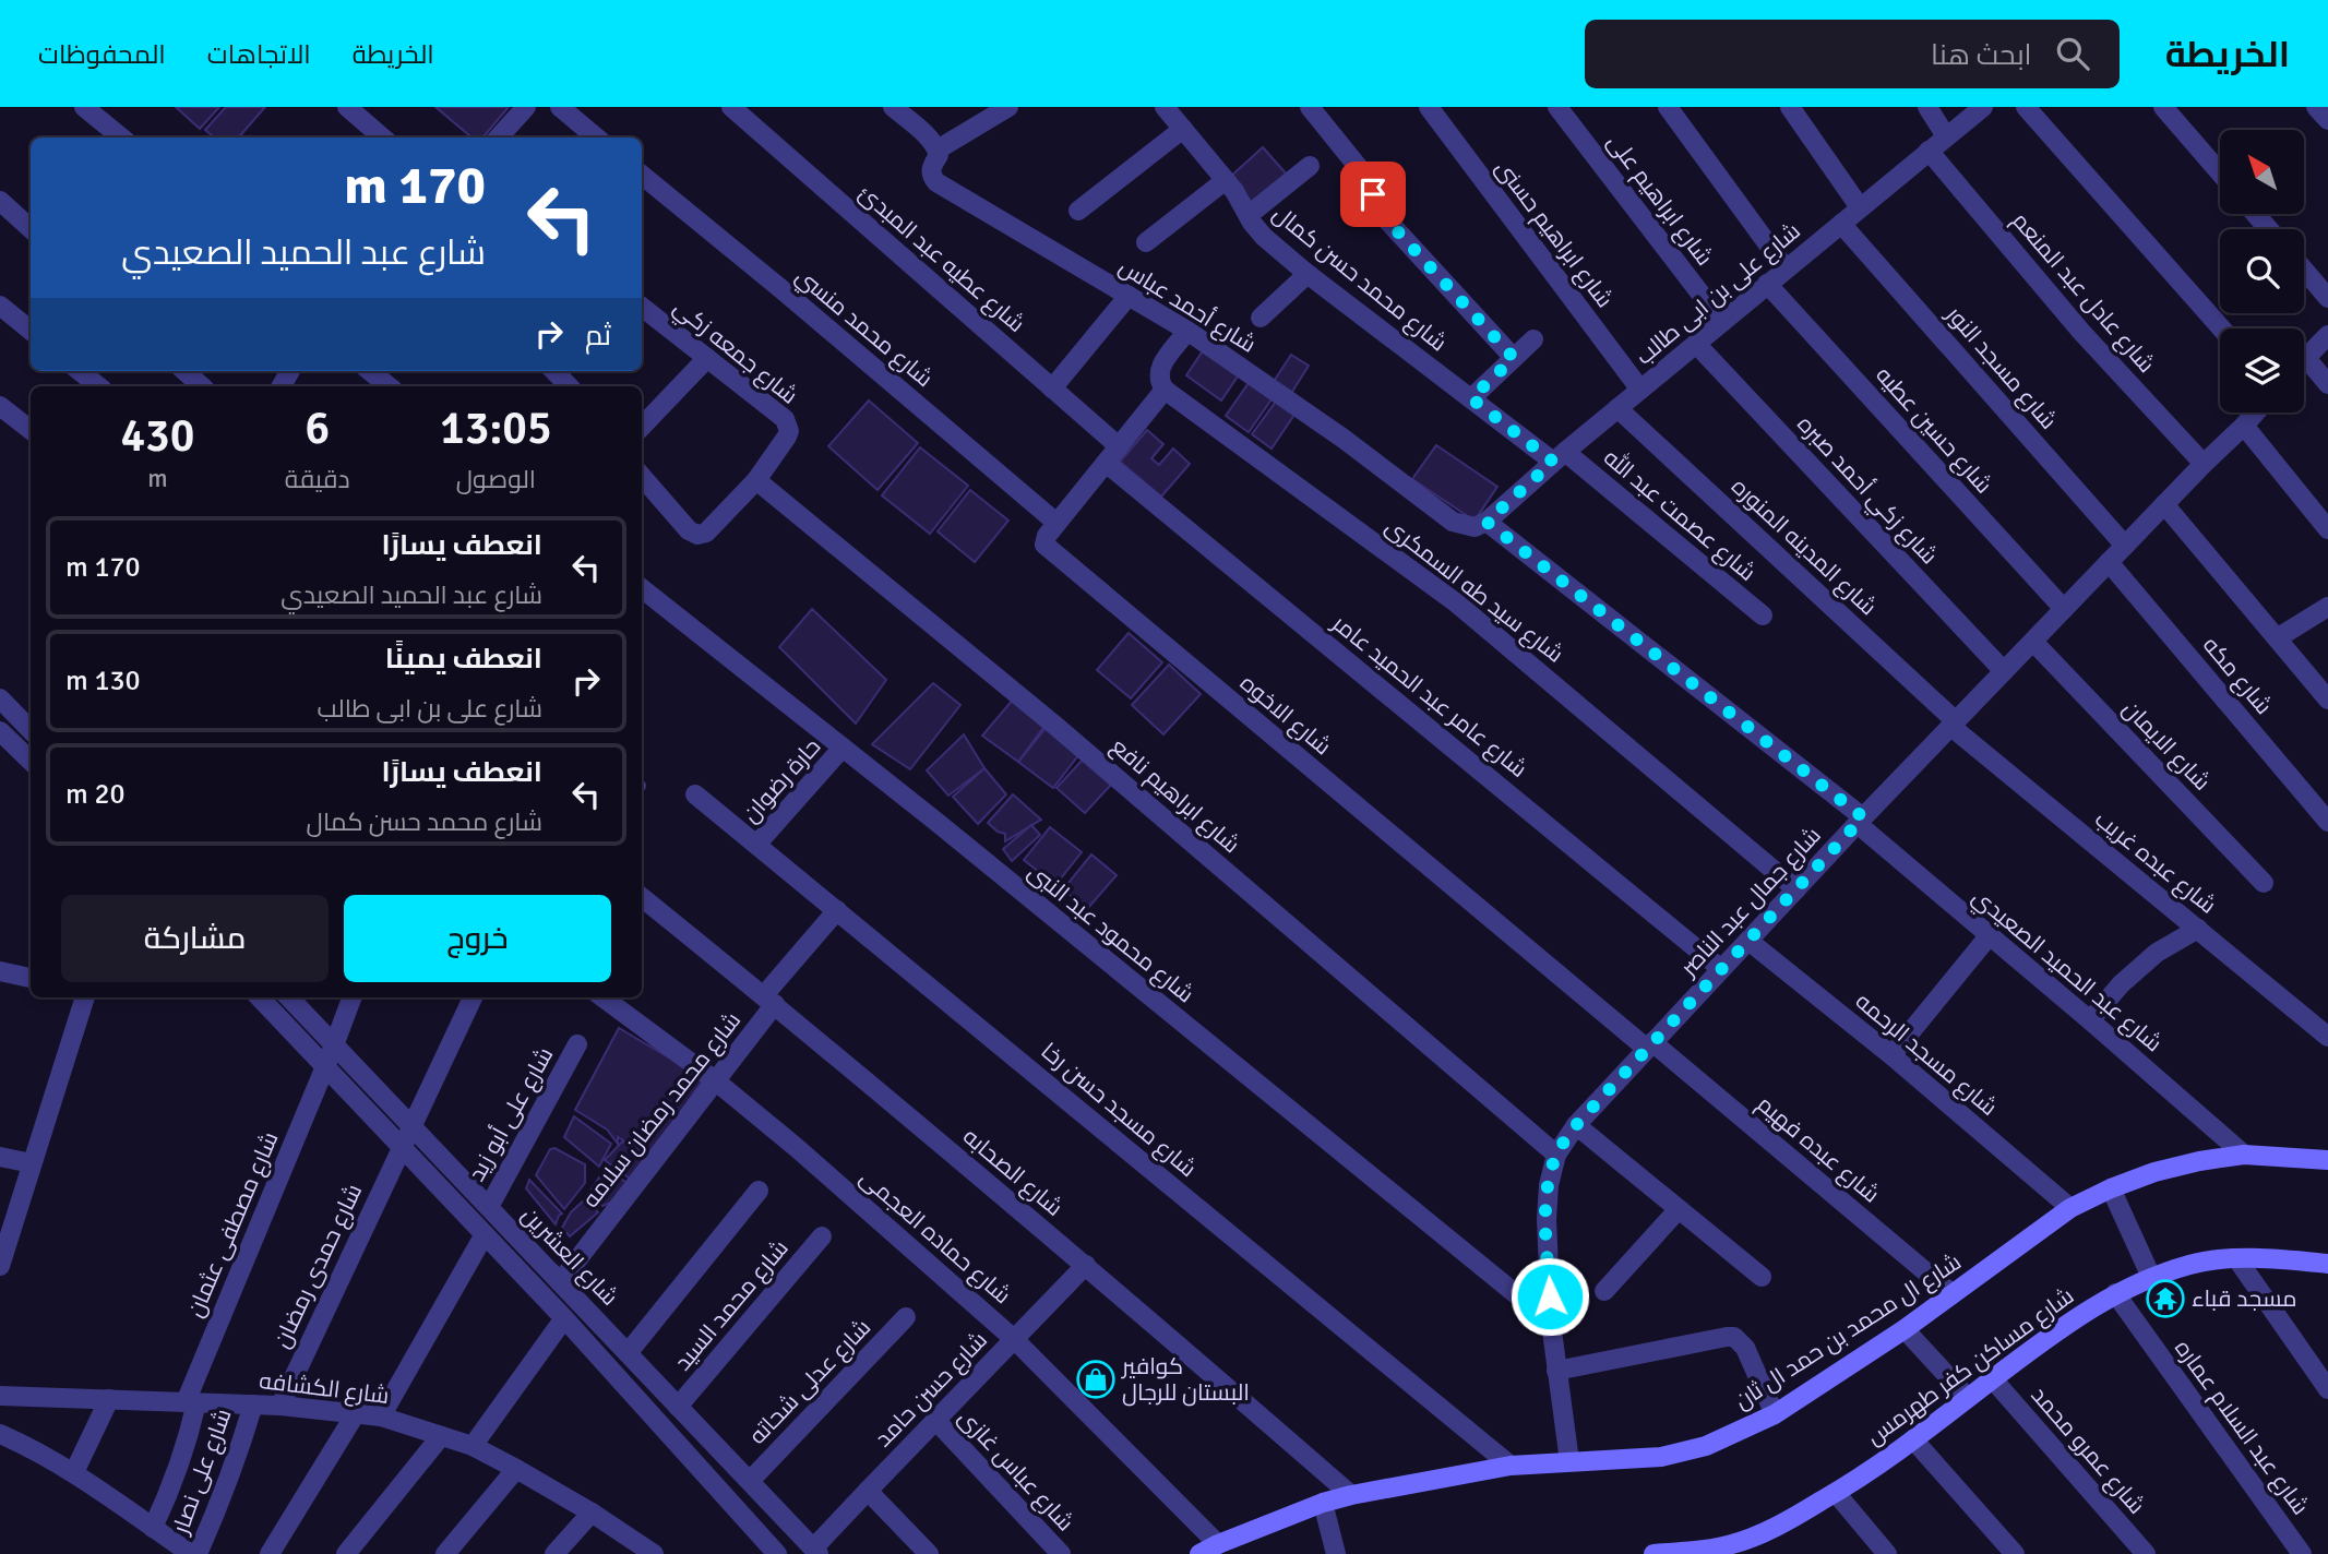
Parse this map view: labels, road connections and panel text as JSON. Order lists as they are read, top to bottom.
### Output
{
  "streets": {
    "street": [
      "شارع ابراهيم على",
      "شارع ابراهيم حسنى",
      "شارع عطيه عبد المبدئ",
      "شارع محمد حسن كمال",
      "شارع عادل عبد المنعم",
      "شارع على بن ابى طالب",
      "شارع أحمد عباس",
      "شارع محمد منسي",
      "شارع جمعه زكي",
      "شارع مسجد النور",
      "شارع حسين عطيه",
      "شارع زكي أحمد صبره",
      "شارع عصمت عبد الله",
      "شارع المدينه المنوره",
      "شارع سيد طه السمكرى",
      "شارع مكه",
      "شارع عامر عبد الحميد عامر",
      "شارع الاخوه",
      "شارع الايمان",
      "حارة رضوان",
      "شارع ابراهيم نافع",
      "شارع عبده غريب",
      "شارع جمال عبد الناصر",
      "شارع محمود عبد النبى",
      "شارع عبد الحميد الصعيدي",
      "شارع مسجد الرحمه",
      "شارع محمد رمضان سلامه",
      "شارع مسجد حسن رخا",
      "شارع على أبو زيد",
      "شارع عبده فهيم",
      "شارع الصحابه",
      "شارع مصطفى عثمان",
      "شارع حماده العجمى",
      "شارع العشرين",
      "شارع حمدى رمضان",
      "شارع محمد السيد",
      "شارع ال محمد بن حمد ال ثان",
      "شارع مساكن كفر طهرمس",
      "شارع عدلى شحاته",
      "شارع الكشافه",
      "شارع حسن حامد",
      "شارع عبد السلام عماره",
      "شارع عمرو محمد",
      "شارع عباس غازى",
      "شارع على نصار"
    ]
  },
  "crossings": [
    ["شارع ابراهيم على", "شارع على بن ابى طالب"],
    ["شارع ابراهيم حسنى", "شارع على بن ابى طالب"],
    ["شارع محمد حسن كمال", "شارع على بن ابى طالب"],
    ["شارع محمد حسن كمال", "شارع عصمت عبد الله"],
    ["شارع عادل عبد المنعم", "شارع على بن ابى طالب"],
    ["شارع عادل عبد المنعم", "شارع جمال عبد الناصر"],
    ["شارع على بن ابى طالب", "شارع أحمد عباس"],
    ["شارع على بن ابى طالب", "شارع مسجد النور"],
    ["شارع على بن ابى طالب", "شارع حسين عطيه"],
    ["شارع على بن ابى طالب", "شارع زكي أحمد صبره"],
    ["شارع على بن ابى طالب", "شارع عصمت عبد الله"],
    ["شارع على بن ابى طالب", "شارع المدينه المنوره"],
    ["شارع على بن ابى طالب", "شارع عبد الحميد الصعيدي"],
    ["شارع أحمد عباس", "شارع عبد الحميد الصعيدي"],
    ["شارع محمد منسي", "شارع الاخوه"],
    ["شارع جمعه زكي", "شارع ابراهيم نافع"],
    ["شارع مسجد النور", "شارع جمال عبد الناصر"],
    ["شارع حسين عطيه", "شارع جمال عبد الناصر"],
    ["شارع زكي أحمد صبره", "شارع جمال عبد الناصر"],
    ["شارع المدينه المنوره", "شارع عبده غريب"],
    ["شارع المدينه المنوره", "شارع جمال عبد الناصر"],
    ["شارع سيد طه السمكرى", "شارع جمال عبد الناصر"],
    ["شارع مكه", "شارع جمال عبد الناصر"],
    ["شارع عامر عبد الحميد عامر", "شارع جمال عبد الناصر"],
    ["شارع الاخوه", "شارع جمال عبد الناصر"],
    ["شارع الاخوه", "شارع عبده فهيم"],
    ["شارع الايمان", "شارع جمال عبد الناصر"],
    ["حارة رضوان", "شارع محمود عبد النبى"],
    ["حارة رضوان", "شارع مسجد حسن رخا"],
    ["شارع ابراهيم نافع", "شارع جمال عبد الناصر"],
    ["شارع عبده غريب", "شارع جمال عبد الناصر"],
    ["شارع جمال عبد الناصر", "شارع محمود عبد النبى"],
    ["شارع جمال عبد الناصر", "شارع عبد الحميد الصعيدي"],
    ["شارع جمال عبد الناصر", "شارع مسجد الرحمه"],
    ["شارع جمال عبد الناصر", "شارع عبده فهيم"],
    ["شارع جمال عبد الناصر", "شارع ال محمد بن حمد ال ثان"],
    ["شارع عبد الحميد الصعيدي", "شارع ال محمد بن حمد ال ثان"],
    ["شارع مسجد الرحمه", "شارع ال محمد بن حمد ال ثان"],
    ["شارع محمد رمضان سلامه", "شارع مسجد حسن رخا"],
    ["شارع محمد رمضان سلامه", "شارع الصحابه"],
    ["شارع محمد رمضان سلامه", "شارع حماده العجمى"],
    ["شارع محمد رمضان سلامه", "شارع العشرين"],
    ["شارع مسجد حسن رخا", "شارع ال محمد بن حمد ال ثان"],
    ["شارع على أبو زيد", "شارع العشرين"],
    ["شارع عبده فهيم", "شارع ال محمد بن حمد ال ثان"],
    ["شارع الصحابه", "شارع ال محمد بن حمد ال ثان"],
    ["شارع الصحابه", "شارع حسن حامد"],
    ["شارع مصطفى عثمان", "شارع العشرين"],
    ["شارع مصطفى عثمان", "شارع الكشافه"],
    ["شارع حماده العجمى", "شارع ال محمد بن حمد ال ثان"],
    ["شارع حماده العجمى", "شارع حسن حامد"],
    ["شارع العشرين", "شارع حمدى رمضان"],
    ["شارع العشرين", "شارع محمد السيد"],
    ["شارع العشرين", "شارع عدلى شحاته"],
    ["شارع العشرين", "شارع حسن حامد"],
    ["شارع حمدى رمضان", "شارع الكشافه"],
    ["شارع مساكن كفر طهرمس", "شارع عبد السلام عماره"],
    ["شارع مساكن كفر طهرمس", "شارع عمرو محمد"],
    ["شارع الكشافه", "شارع على نصار"],
    ["شارع حسن حامد", "شارع عباس غازى"]
  ],
  "places": {
    "temple": ["مسجد قباء"],
    "shop": ["كوافير البستان للرجال"]
  },
  "north": "top left",
  "page": {
    "header": "الخريطة",
    "search": "ابحث هنا",
    "nav": ["الخريطة", "الاتجاهات", "المحفوظات"],
    "turn": ["170 m", "شارع عبد الحميد الصعيدي"],
    "then": "ثم",
    "eta": [
      "13:05",
      "الوصول",
      "6",
      "دقيقة",
      "430",
      "m"
    ],
    "list": [
      {
        "name": "انعطف يسارًا",
        "note": "شارع عبد الحميد الصعيدي",
        "value": "170 m"
      },
      {
        "name": "انعطف يمينًا",
        "note": "شارع على بن ابى طالب",
        "value": "130 m"
      },
      {
        "name": "انعطف يسارًا",
        "note": "شارع محمد حسن كمال",
        "value": "20 m"
      }
    ],
    "buttons": ["خروج", "مشاركة"]
  }
}
